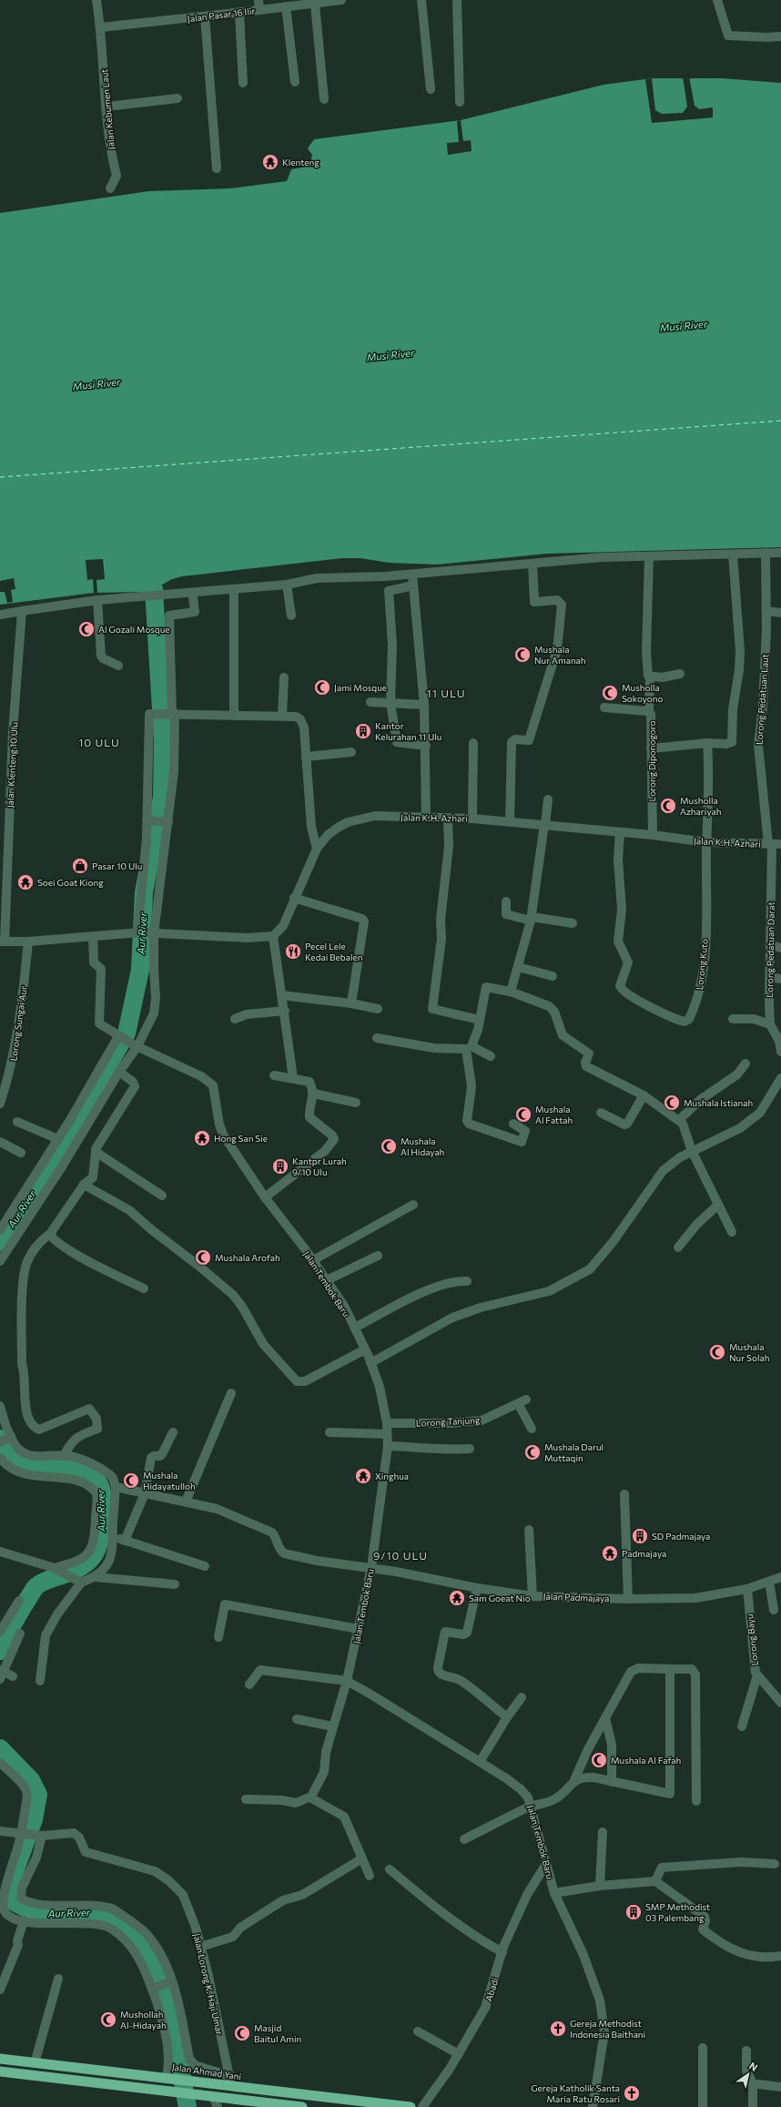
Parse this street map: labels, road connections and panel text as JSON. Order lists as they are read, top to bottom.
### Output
{
  "streets": {
    "highway": ["Jalan Ahmad Yani"],
    "street": [
      "Jalan Pasar 16 Ilir",
      "Jalan Kebumen Laut",
      "Lorong Pedatuan Laut",
      "Lorong Diponogoro",
      "Jalan Klenteng 10 Ulu",
      "Jalan K.H. Azhari",
      "Lorong Pedatuan Darat",
      "Lorong Kuto",
      "Lorong Sungai Aur",
      "Jalan Tembok Baru",
      "Lorong Tanjung",
      "Jalan Padmajaya",
      "Lorong Bayu",
      "Jalan Lorong K. Haji Umar",
      "Abadi"
    ]
  },
  "crossings": [
    ["Jalan Pasar 16 Ilir", "Jalan Kebumen Laut"],
    ["Lorong Pedatuan Laut", "Jalan K.H. Azhari"],
    ["Lorong Pedatuan Laut", "Lorong Pedatuan Darat"],
    ["Lorong Diponogoro", "Jalan K.H. Azhari"],
    ["Jalan K.H. Azhari", "Lorong Pedatuan Darat"],
    ["Jalan K.H. Azhari", "Lorong Kuto"],
    ["Jalan Tembok Baru", "Lorong Tanjung"],
    ["Jalan Tembok Baru", "Jalan Padmajaya"],
    ["Jalan Tembok Baru", "Abadi"],
    ["Jalan Padmajaya", "Lorong Bayu"],
    ["Jalan Lorong K. Haji Umar", "Jalan Ahmad Yani"]
  ],
  "districts": ["11 ULU", "10 ULU", "9/10 ULU"],
  "water": ["Musi River", "Aur River"],
  "places": {
    "temple": [
      "Klenteng",
      "Soei Goat Kiong",
      "Hong San Sie",
      "Xinghua",
      "Padmajaya",
      "Sam Goeat Nio"
    ],
    "mosque": [
      "Al Gozali Mosque",
      "Mushala Nur Amanah",
      "Jami Mosque",
      "Musholla Sokoyono",
      "Musholla Azhariyah",
      "Mushala Istianah",
      "Mushala Al Fattah",
      "Mushala Al Hidayah",
      "Mushala Arofah",
      "Mushala Nur Solah",
      "Mushala Darul Muttaqin",
      "Mushala Hidayatulloh",
      "Mushala Al Fafah",
      "Mushollah Al-Hidayah",
      "Masjid Baitul Amin"
    ],
    "building": [
      "Kantor Kelurahan 11 Ulu",
      "Kantpr Lurah 9/10 Ulu",
      "SD Padmajaya",
      "SMP Methodist 03 Palembang"
    ],
    "shop": ["Pasar 10 Ulu"],
    "restaurant": ["Pecel Lele Kedai Bebalen"],
    "church": ["Gereja Methodist Indonesia Baithani", "Gereja Katholik Santa Maria Ratu Rosari"]
  },
  "north": "top right"
}
